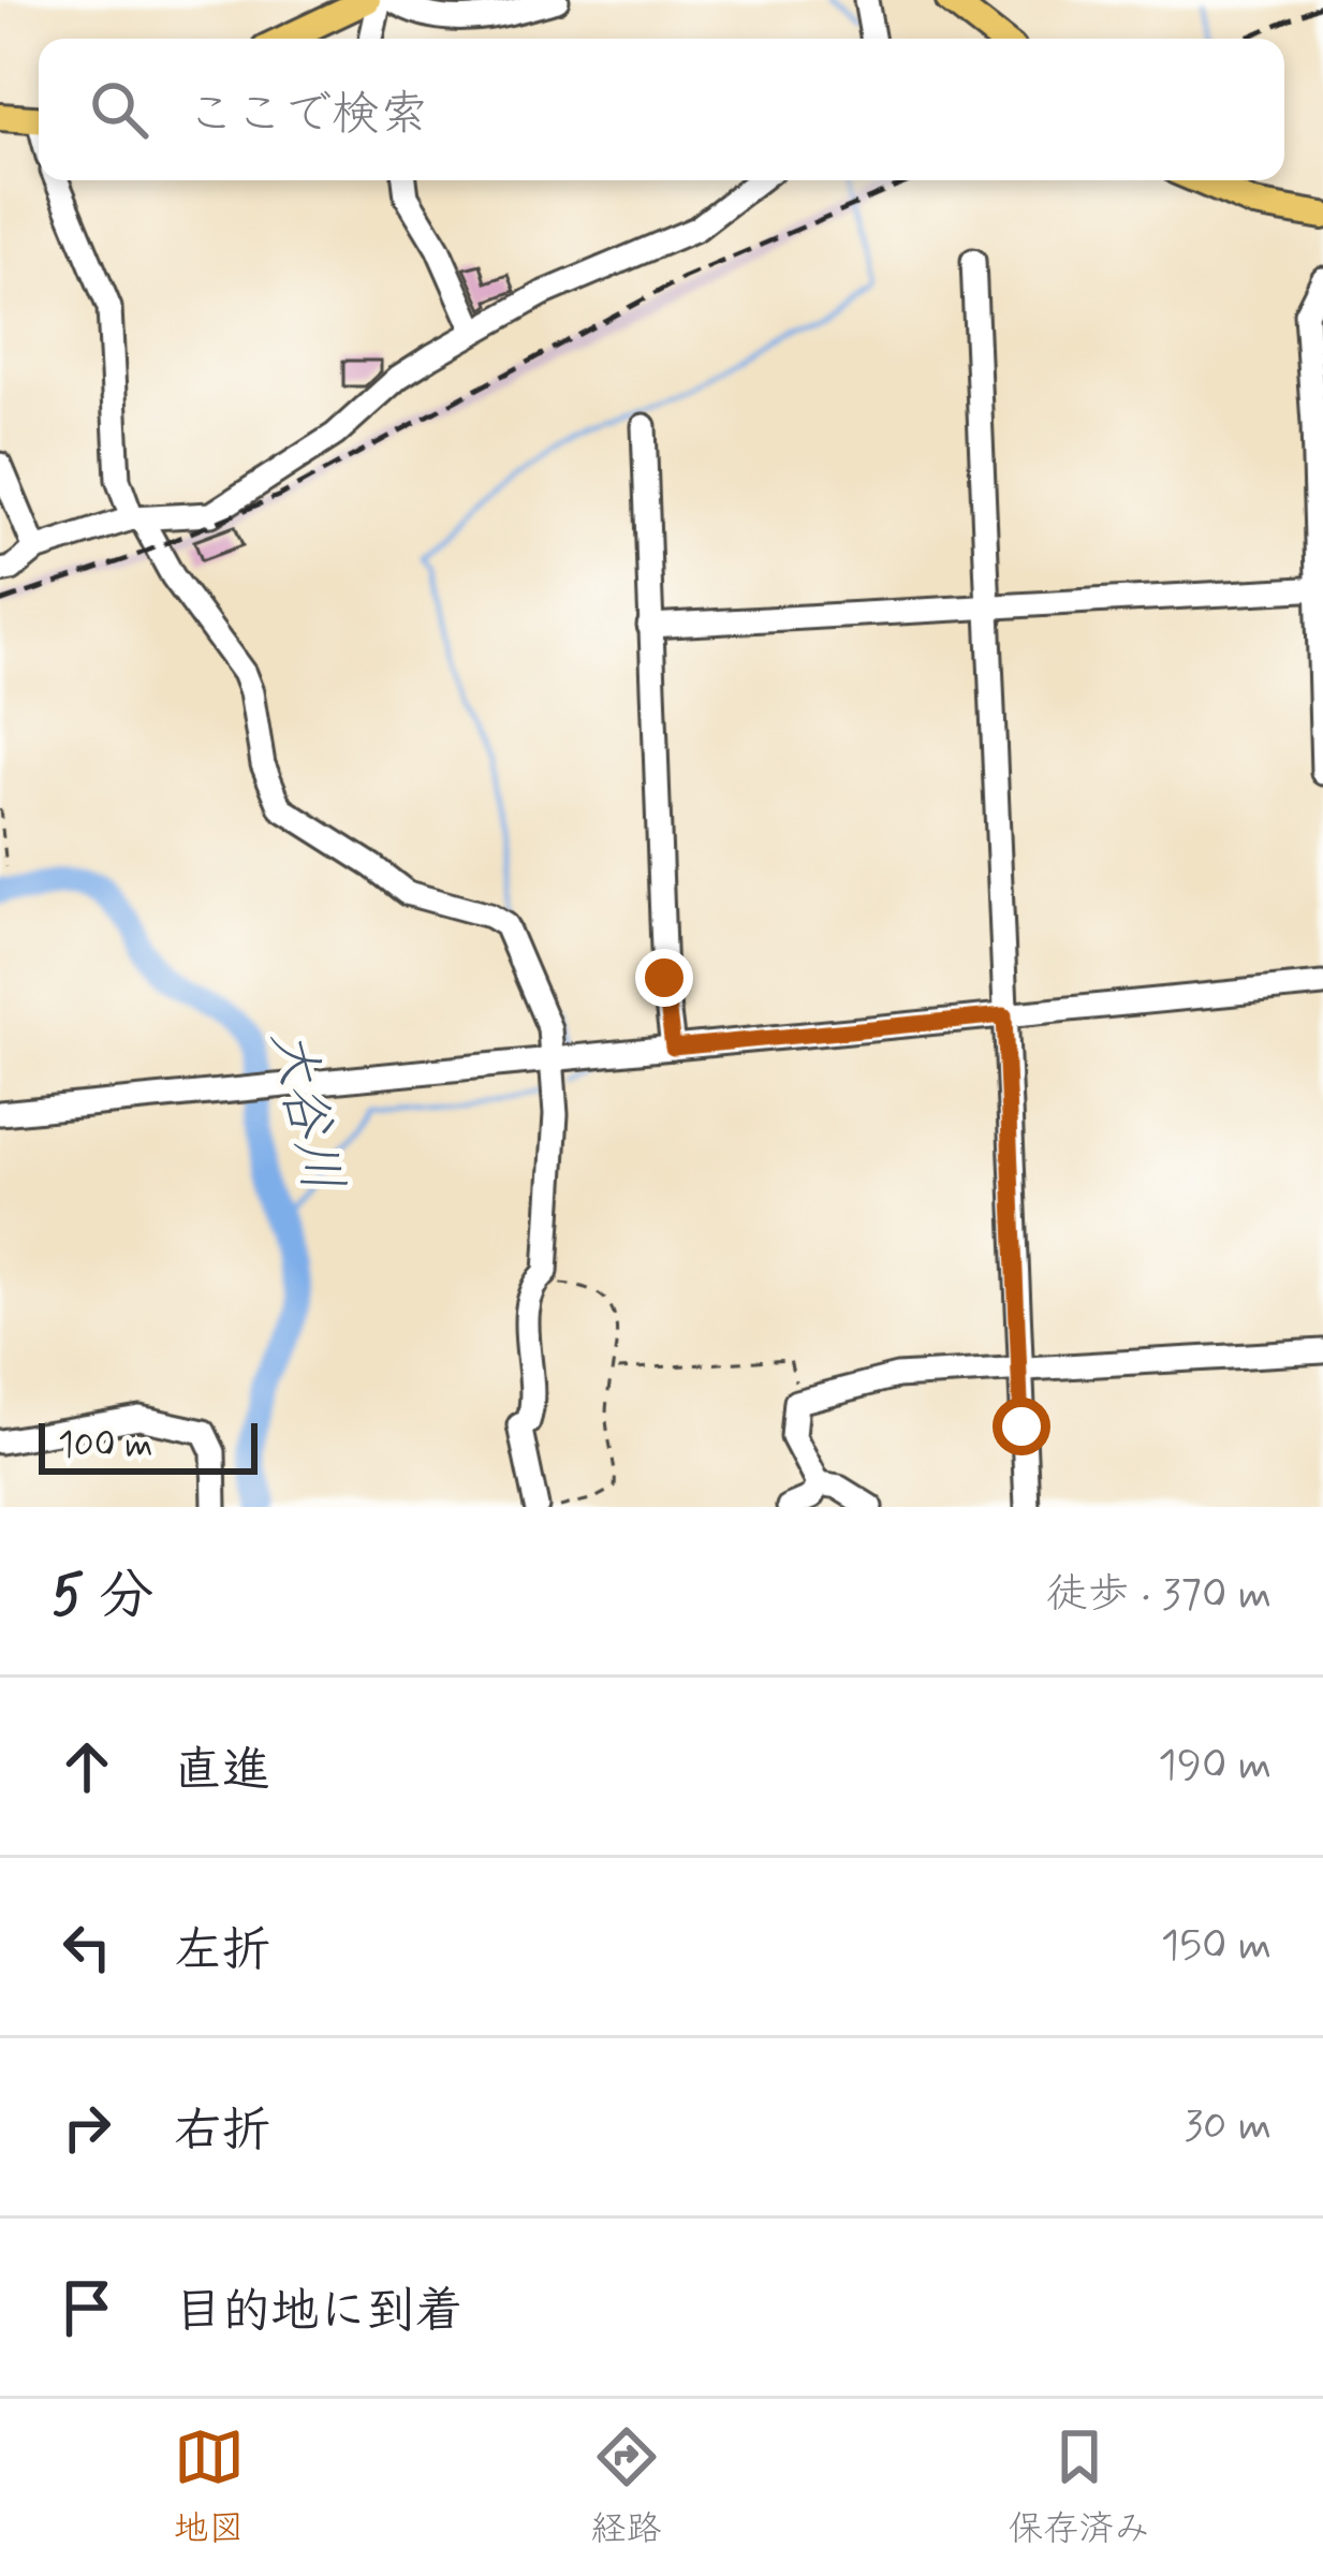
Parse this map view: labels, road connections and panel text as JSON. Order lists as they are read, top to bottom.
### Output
{
  "water": ["大谷川"],
  "scale_bar": "100 m",
  "page": {
    "search": "ここで検索",
    "scale": "100 m",
    "heading": ["5 分", "徒歩 · 370 m"],
    "list": [
      ["直進", "190 m"],
      ["左折", "150 m"],
      ["右折", "30 m"],
      "目的地に到着"
    ],
    "nav": ["地図", "経路", "保存済み"]
  }
}
